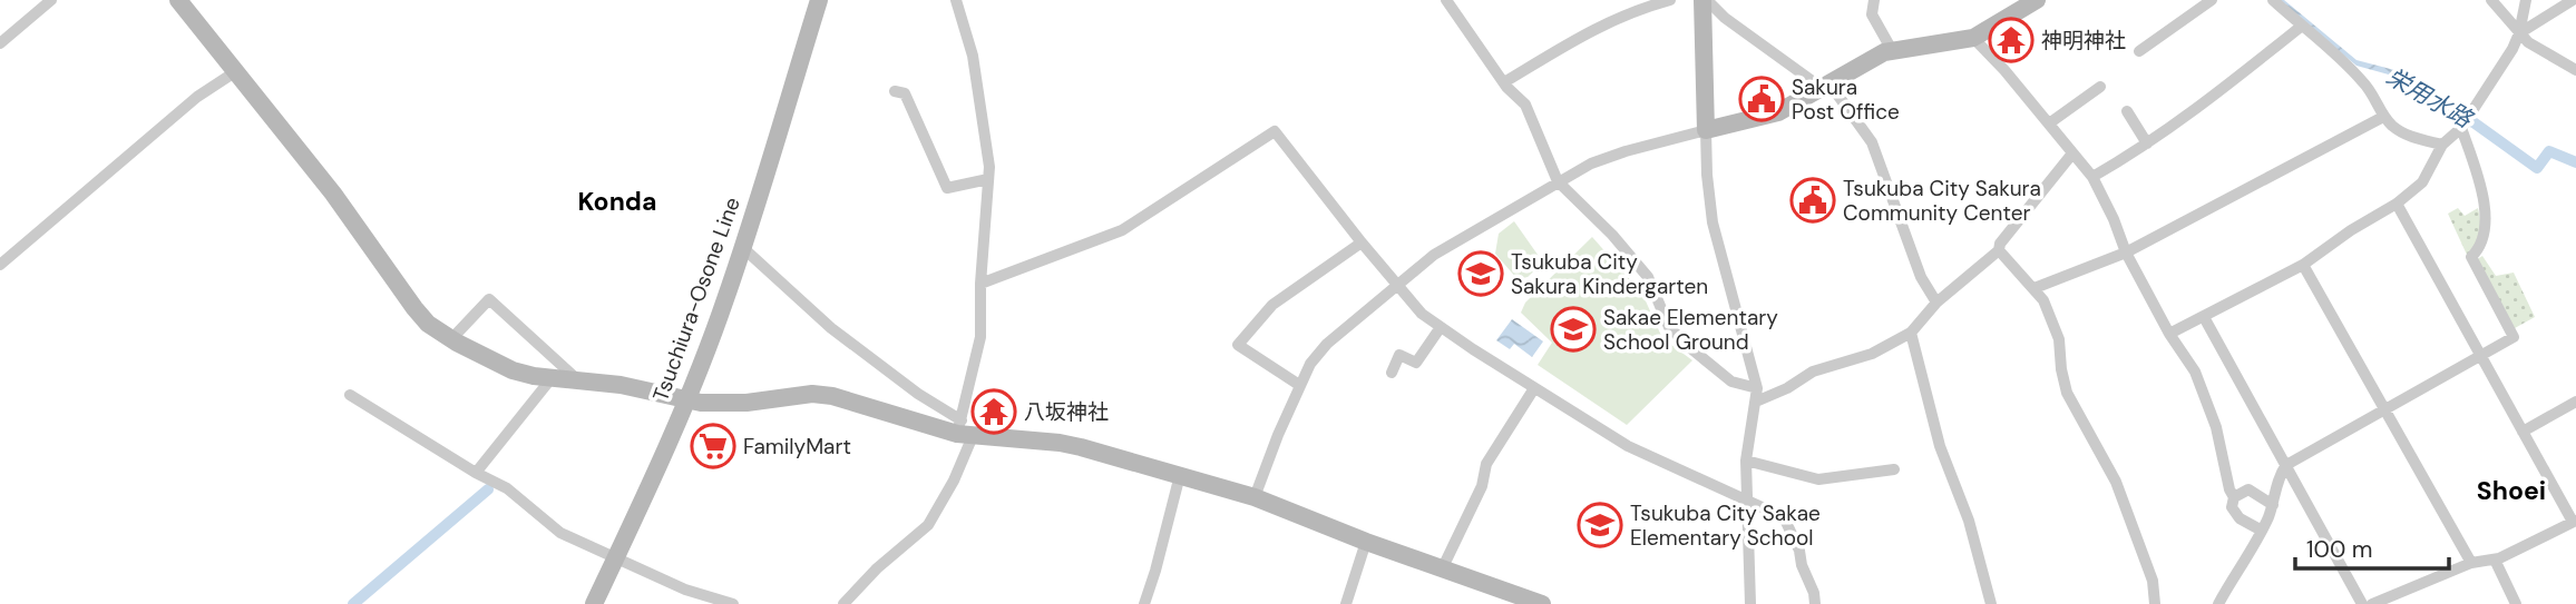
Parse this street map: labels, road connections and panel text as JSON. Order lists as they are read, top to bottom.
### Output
{
  "streets": {
    "street": ["Tsuchiura-Osone Line"]
  },
  "districts": ["Konda", "Shoei"],
  "water": ["栄用水路"],
  "places": {
    "temple": ["神明神社", "八坂神社"],
    "public building": ["Sakura Post Office", "Tsukuba City Sakura Community Center"],
    "school or university": ["Tsukuba City Sakura Kindergarten", "Sakae Elementary School Ground", "Tsukuba City Sakae Elementary School"],
    "supermarket": ["FamilyMart"]
  },
  "scale_bar": "100 m"
}
